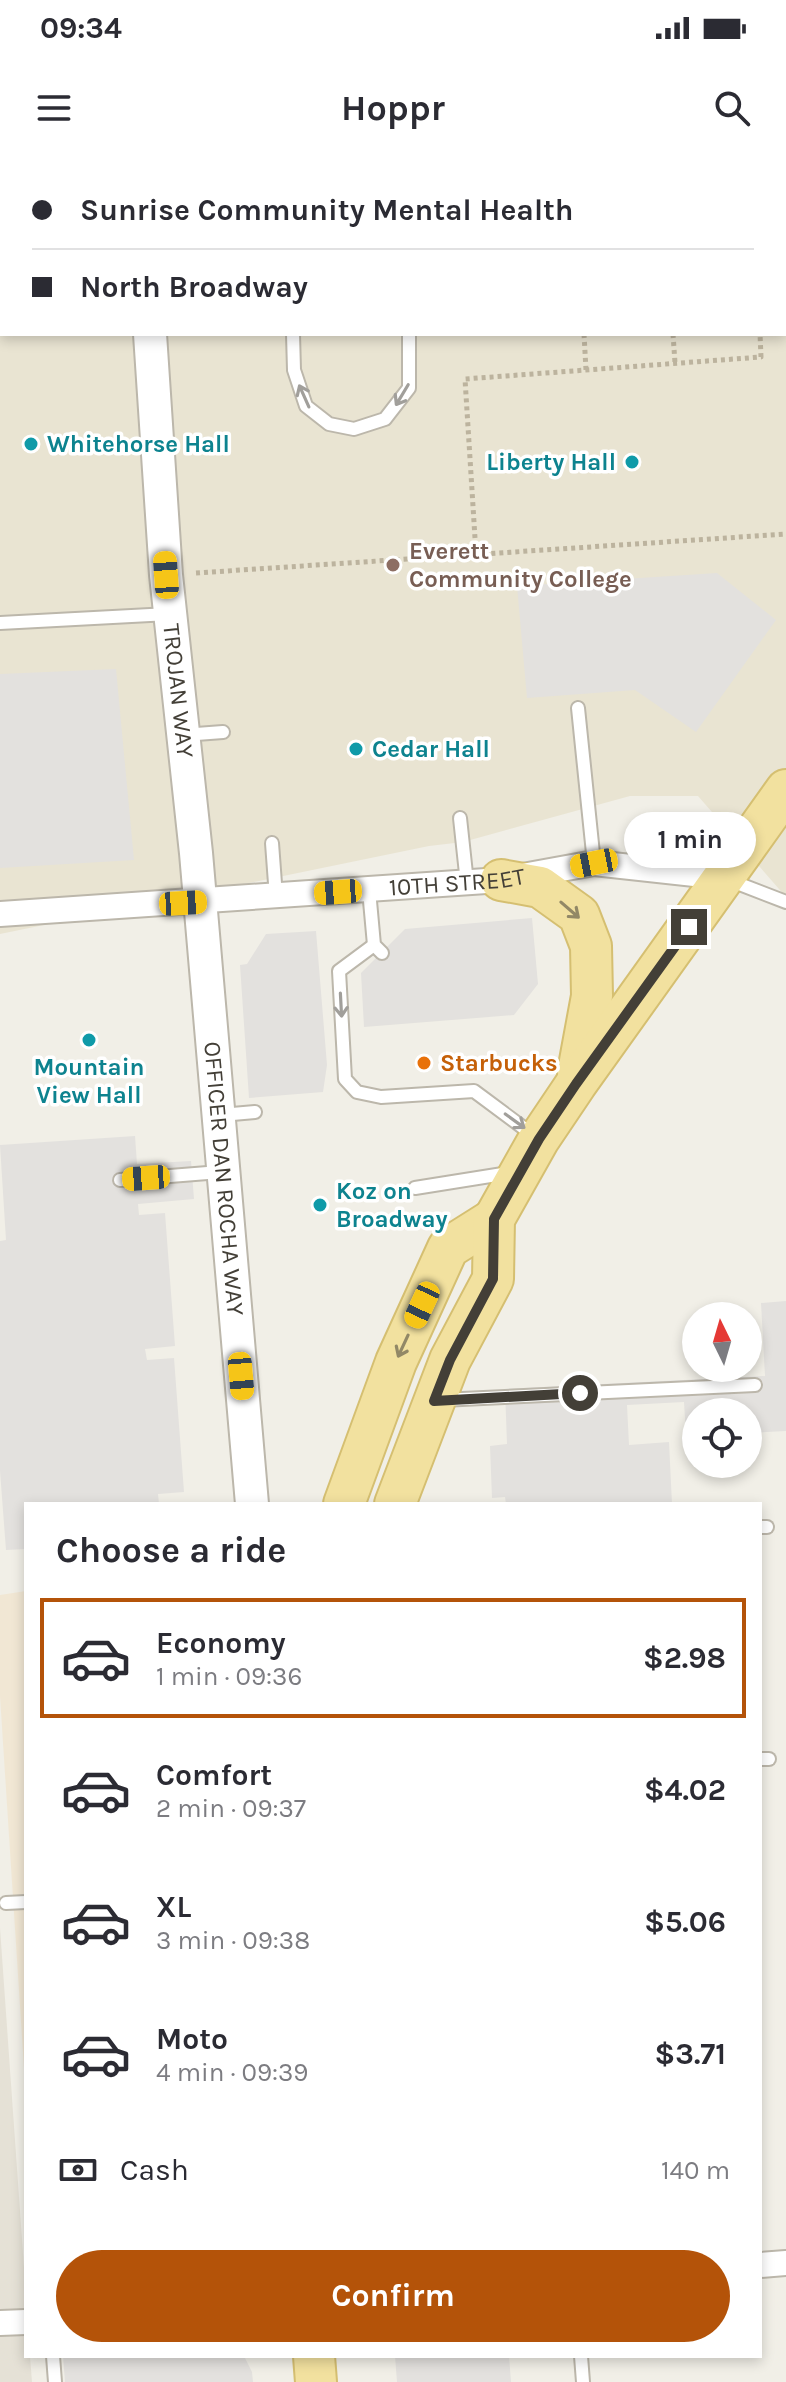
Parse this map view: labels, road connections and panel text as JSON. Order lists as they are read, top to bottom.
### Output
{
  "streets": {
    "street": ["TROJAN WAY", "10TH STREET", "OFFICER DAN ROCHA WAY"]
  },
  "crossings": [
    ["TROJAN WAY", "10TH STREET"],
    ["TROJAN WAY", "OFFICER DAN ROCHA WAY"],
    ["10TH STREET", "OFFICER DAN ROCHA WAY"]
  ],
  "places": [
    "Whitehorse Hall",
    "Liberty Hall",
    "Everett Community College",
    "Cedar Hall",
    "Mountain View Hall",
    "Starbucks",
    "Koz on Broadway"
  ],
  "north": "top",
  "page": {
    "status": "09:34",
    "header": "Hoppr",
    "banner": ["Sunrise Community Mental Health", "North Broadway"],
    "bubble": "1 min",
    "heading": "Choose a ride",
    "list": [
      {
        "name": "Economy",
        "note": "1 min · 09:36",
        "value": "$2.98"
      },
      {
        "name": "Comfort",
        "note": "2 min · 09:37",
        "value": "$4.02"
      },
      {
        "name": "XL",
        "note": "3 min · 09:38",
        "value": "$5.06"
      },
      {
        "name": "Moto",
        "note": "4 min · 09:39",
        "value": "$3.71"
      }
    ],
    "pay": ["Cash", "140 m"],
    "buttons": "Confirm"
  }
}
